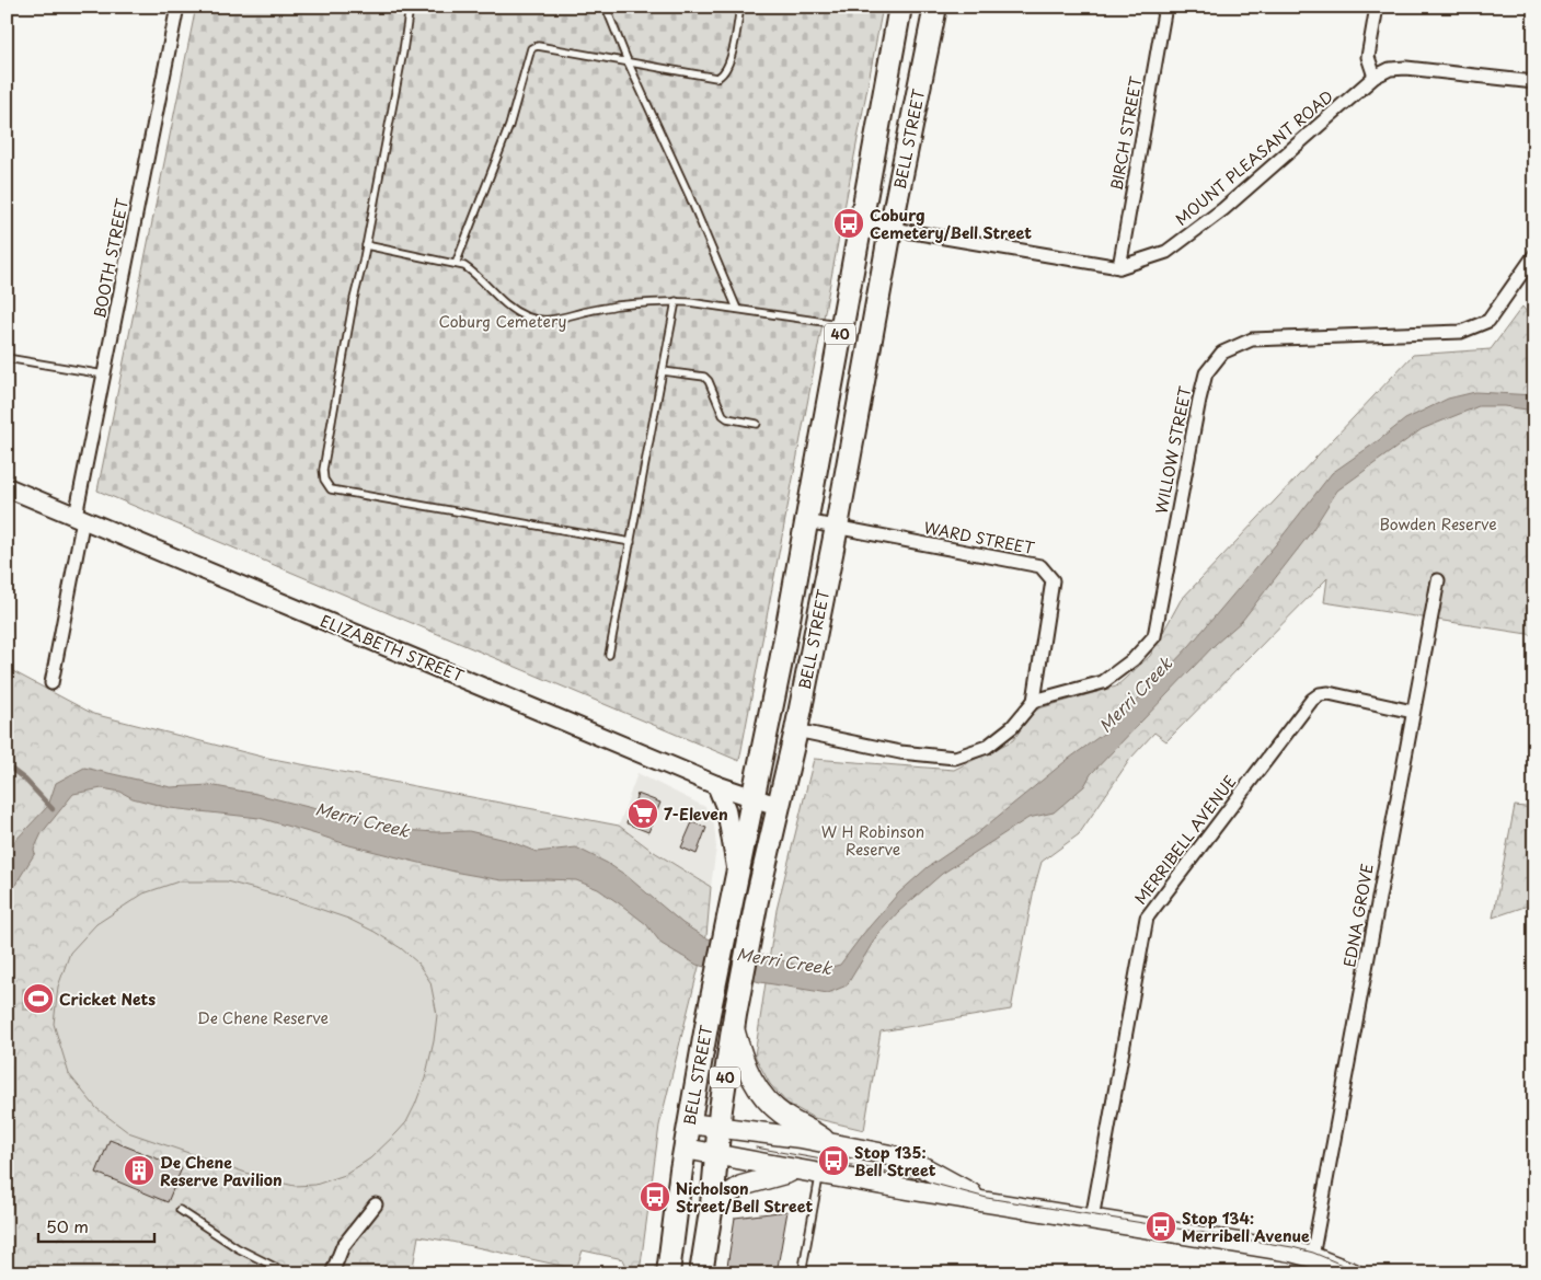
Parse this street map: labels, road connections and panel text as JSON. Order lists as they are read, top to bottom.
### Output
{
  "streets": {
    "highway": ["BELL STREET", "40"],
    "main road": ["ELIZABETH STREET"],
    "street": [
      "BIRCH STREET",
      "MOUNT PLEASANT ROAD",
      "BOOTH STREET",
      "WILLOW STREET",
      "WARD STREET",
      "MERRIBELL AVENUE",
      "EDNA GROVE"
    ]
  },
  "crossings": [
    ["BIRCH STREET", "MOUNT PLEASANT ROAD"],
    ["BELL STREET", "MOUNT PLEASANT ROAD"],
    ["BELL STREET", "WARD STREET"],
    ["BELL STREET", "ELIZABETH STREET"],
    ["BOOTH STREET", "ELIZABETH STREET"],
    ["WILLOW STREET", "WARD STREET"],
    ["MERRIBELL AVENUE", "EDNA GROVE"]
  ],
  "water": ["Merri Creek"],
  "parks": [
    "Coburg Cemetery",
    "Bowden Reserve",
    "W H Robinson Reserve",
    "De Chene Reserve"
  ],
  "places": {
    "bus stop": [
      "Coburg Cemetery/Bell Street",
      "Stop 135: Bell Street",
      "Nicholson Street/Bell Street",
      "Stop 134: Merribell Avenue"
    ],
    "supermarket": ["7-Eleven"],
    "sports": ["Cricket Nets"],
    "building": ["De Chene Reserve Pavilion"]
  },
  "scale_bar": "50 m"
}
